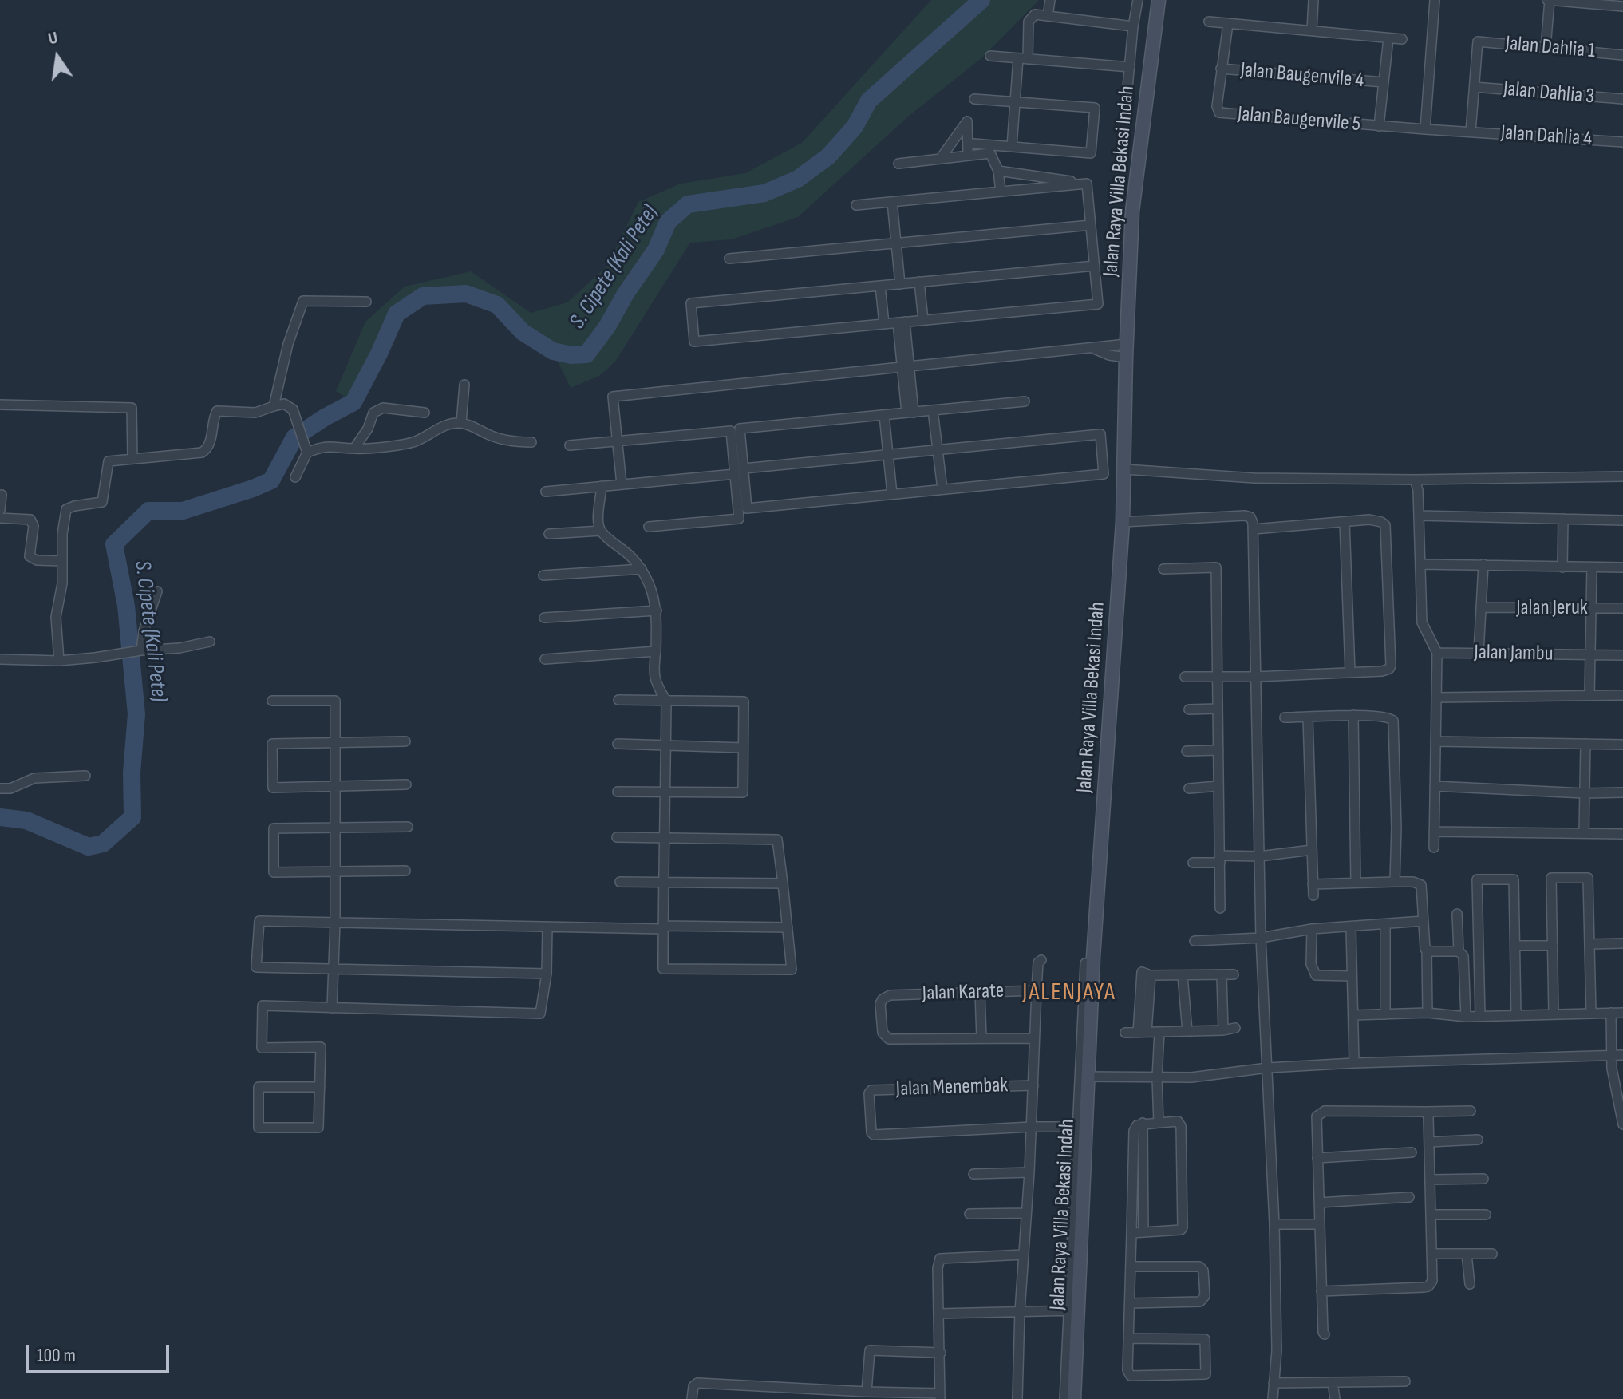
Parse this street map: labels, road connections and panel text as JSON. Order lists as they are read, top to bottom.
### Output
{
  "streets": {
    "main road": ["Jalan Raya Villa Bekasi Indah"],
    "street": [
      "Jalan Dahlia 1",
      "Jalan Baugenvile 4",
      "Jalan Dahlia 3",
      "Jalan Baugenvile 5",
      "Jalan Dahlia 4",
      "Jalan Jeruk",
      "Jalan Jambu",
      "Jalan Karate",
      "Jalan Menembak"
    ]
  },
  "crossings": [
    ["Jalan Dahlia 1", "Jalan Dahlia 3"],
    ["Jalan Baugenvile 4", "Jalan Baugenvile 5"],
    ["Jalan Baugenvile 5", "Jalan Dahlia 4"]
  ],
  "districts": ["JALENJAYA"],
  "water": ["S. Cipete (Kali Pete)"],
  "scale_bar": "100 m",
  "north": "top"
}
